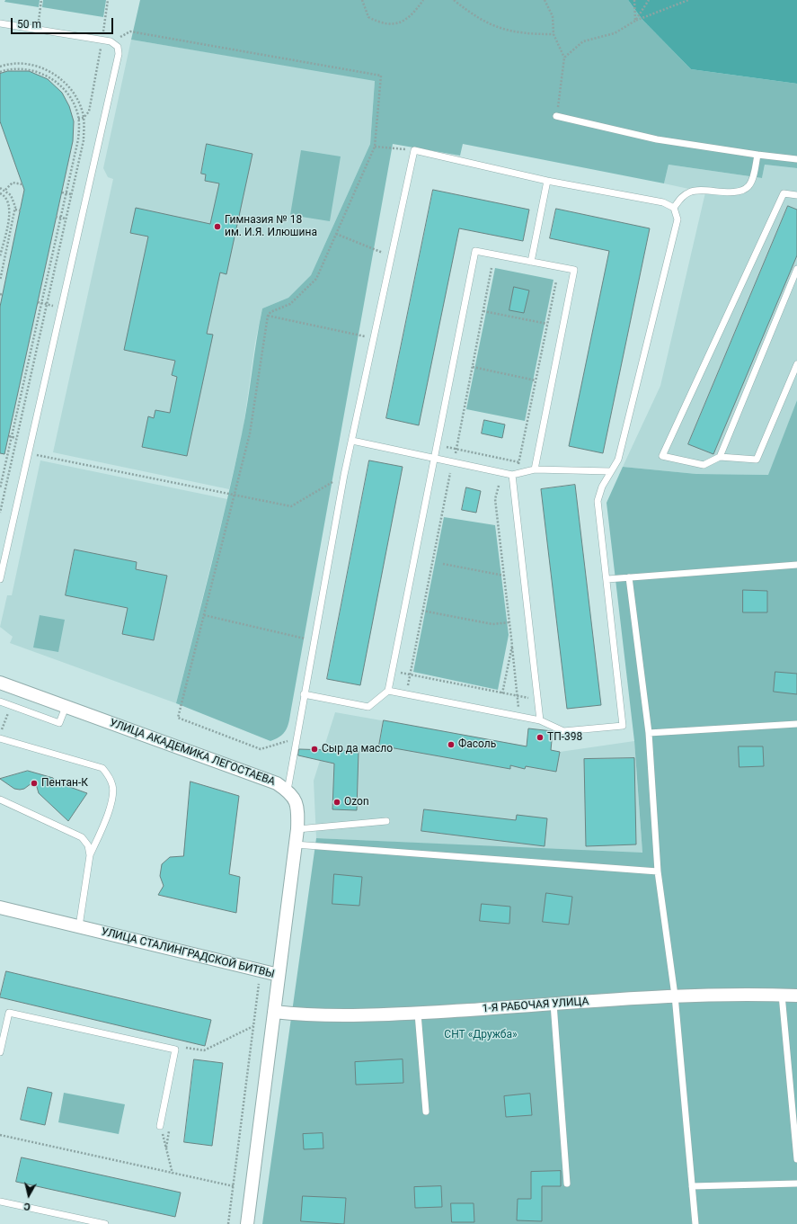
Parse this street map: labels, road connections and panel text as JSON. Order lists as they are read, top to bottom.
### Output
{
  "streets": {
    "street": ["УЛИЦА АКАДЕМИКА ЛЕГОСТАЕВА", "УЛИЦА СТАЛИНГРАДСКОЙ БИТВЫ", "1-Я РАБОЧАЯ УЛИЦА"]
  },
  "crossings": [
    ["УЛИЦА АКАДЕМИКА ЛЕГОСТАЕВА", "УЛИЦА СТАЛИНГРАДСКОЙ БИТВЫ"],
    ["УЛИЦА СТАЛИНГРАДСКОЙ БИТВЫ", "1-Я РАБОЧАЯ УЛИЦА"]
  ],
  "parks": ["СНТ «Дружба»"],
  "places": [
    "Гимназия № 18 им. И.Я. Илюшина",
    "ТП-398",
    "Фасоль",
    "Сыр да масло",
    "Пентан-К",
    "Ozon"
  ],
  "scale_bar": "50 m",
  "north": "bottom"
}
